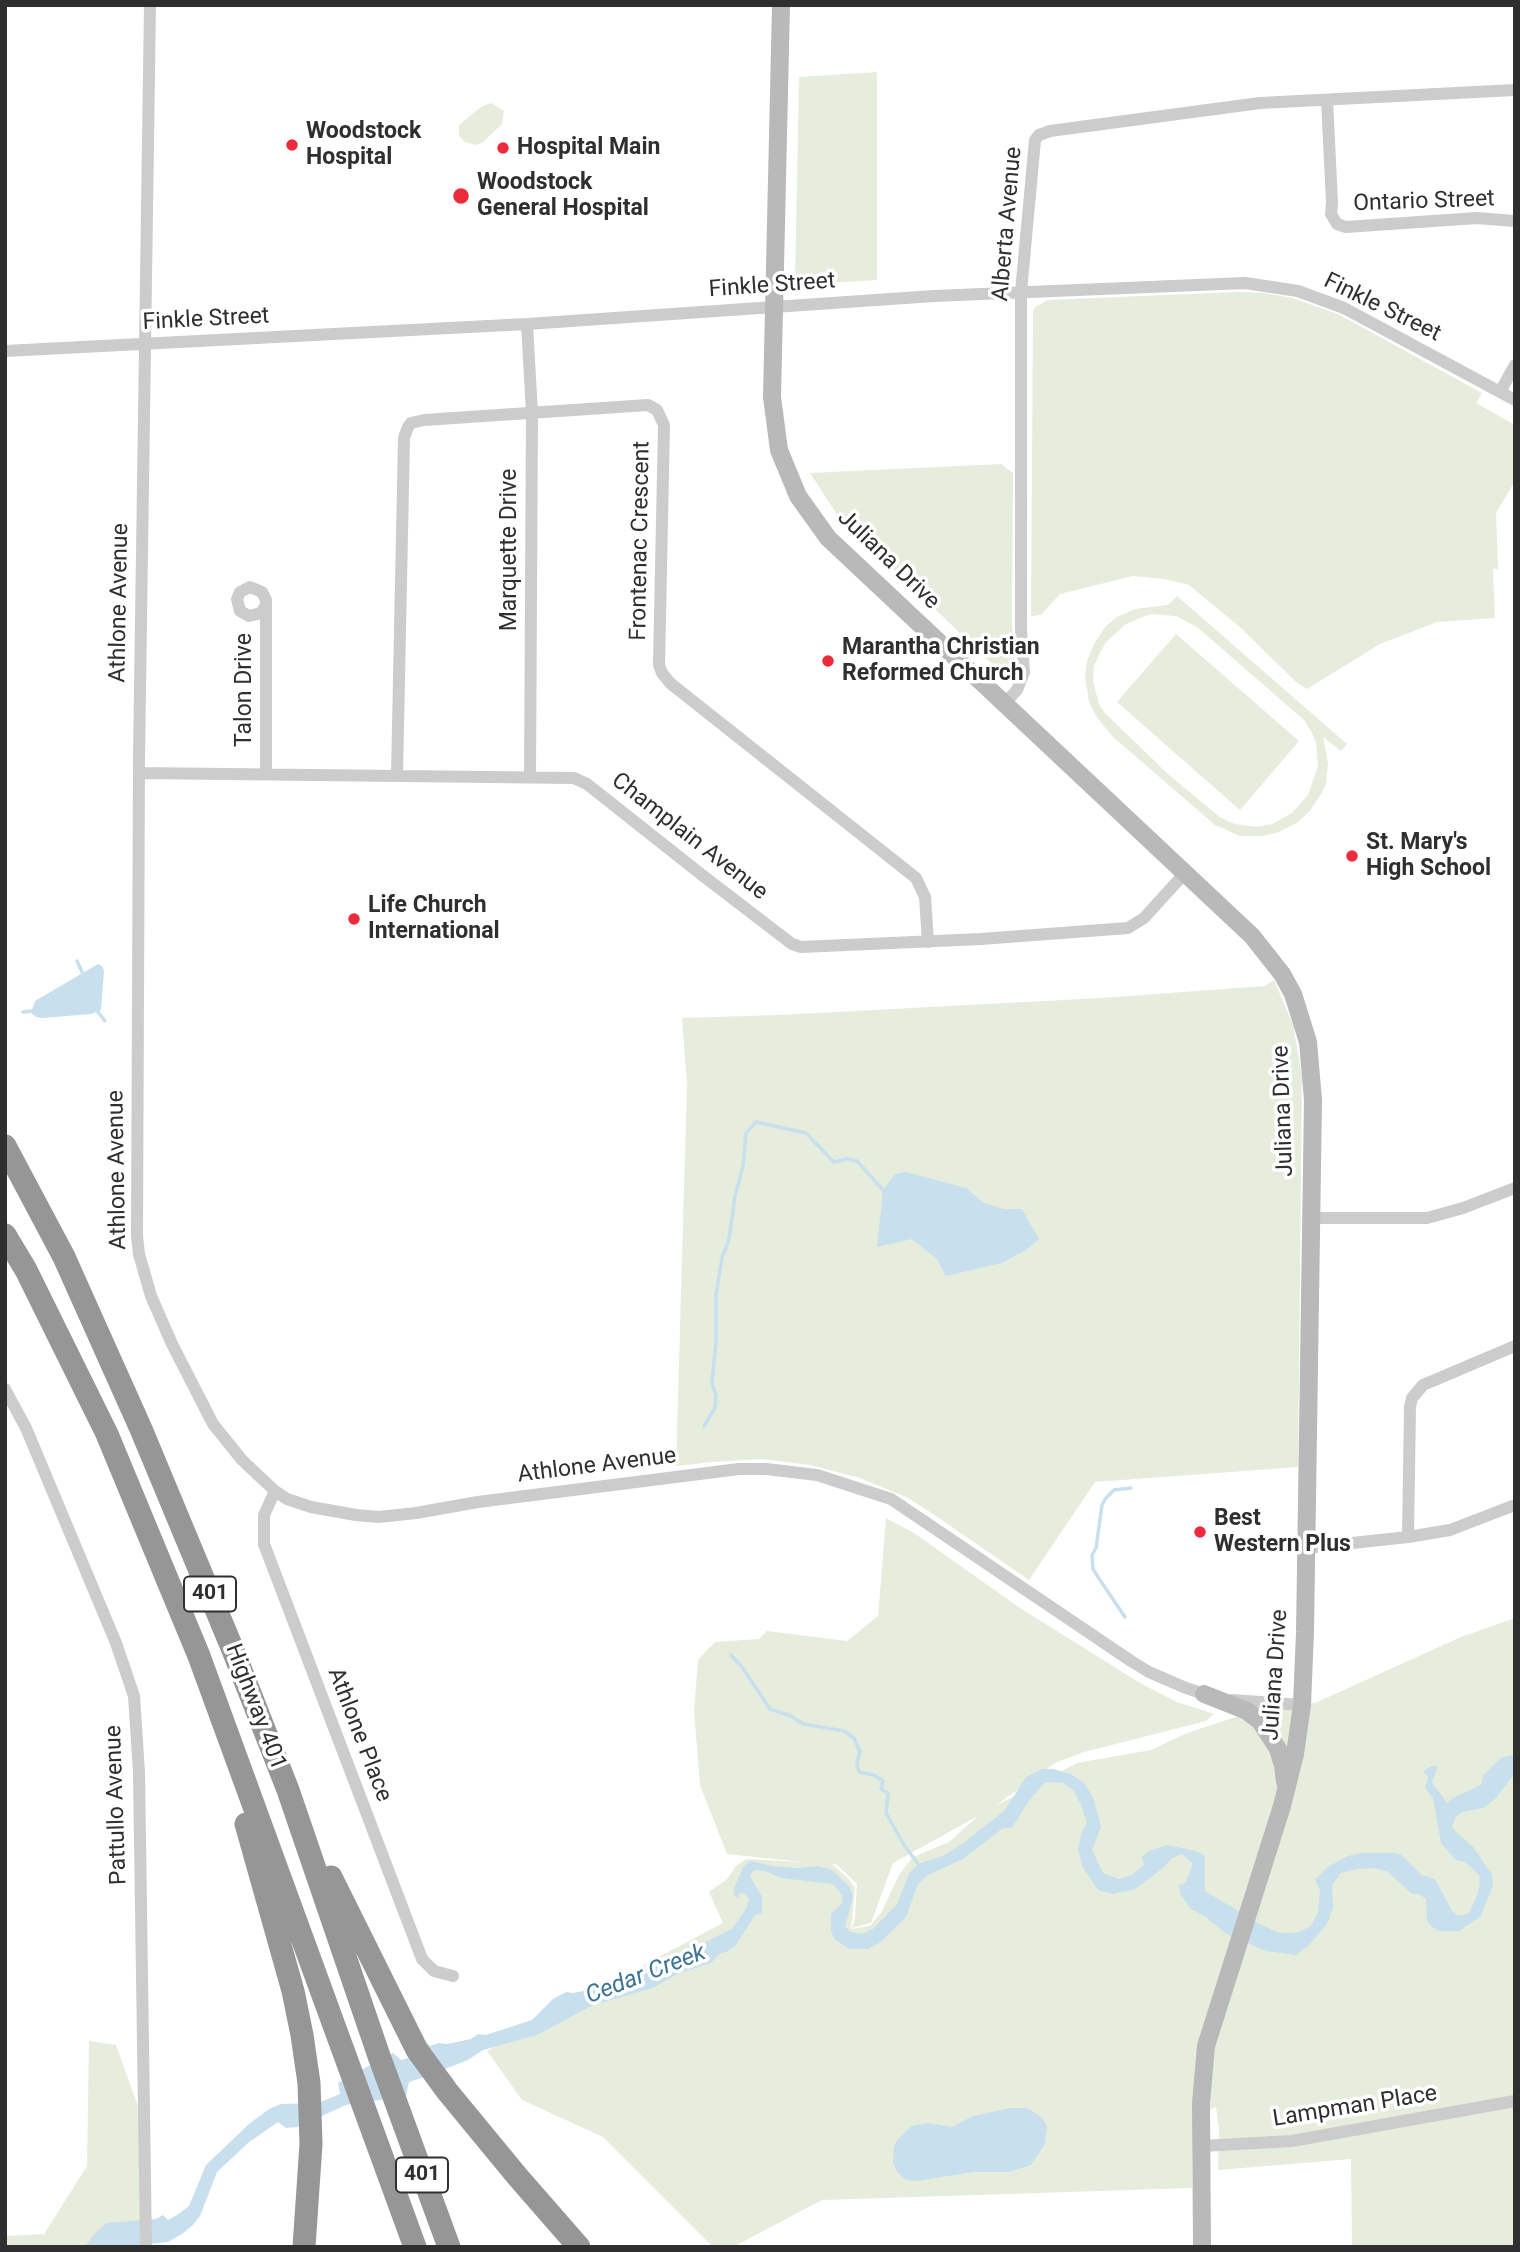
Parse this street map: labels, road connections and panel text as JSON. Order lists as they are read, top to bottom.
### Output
{
  "streets": {
    "highway": ["401", "Highway 401"],
    "street": [
      "Ontario Street",
      "Alberta Avenue",
      "Finkle Street",
      "Frontenac Crescent",
      "Marquette Drive",
      "Juliana Drive",
      "Athlone Avenue",
      "Talon Drive",
      "Champlain Avenue",
      "Athlone Place",
      "Pattullo Avenue",
      "Lampman Place"
    ]
  },
  "crossings": [
    ["Ontario Street", "Alberta Avenue"],
    ["Alberta Avenue", "Finkle Street"],
    ["Alberta Avenue", "Juliana Drive"],
    ["Finkle Street", "Marquette Drive"],
    ["Finkle Street", "Juliana Drive"],
    ["Finkle Street", "Athlone Avenue"],
    ["Frontenac Crescent", "Marquette Drive"],
    ["Frontenac Crescent", "Champlain Avenue"],
    ["Marquette Drive", "Champlain Avenue"],
    ["Juliana Drive", "Athlone Avenue"],
    ["Juliana Drive", "Champlain Avenue"],
    ["Juliana Drive", "Lampman Place"],
    ["Athlone Avenue", "Champlain Avenue"],
    ["Athlone Avenue", "Athlone Place"],
    ["Talon Drive", "Champlain Avenue"]
  ],
  "water": ["Cedar Creek"],
  "places": [
    "Woodstock Hospital",
    "Hospital Main",
    "Woodstock General Hospital",
    "Marantha Christian Reformed Church",
    "St. Mary's High School",
    "Life Church International",
    "Best Western Plus"
  ]
}
